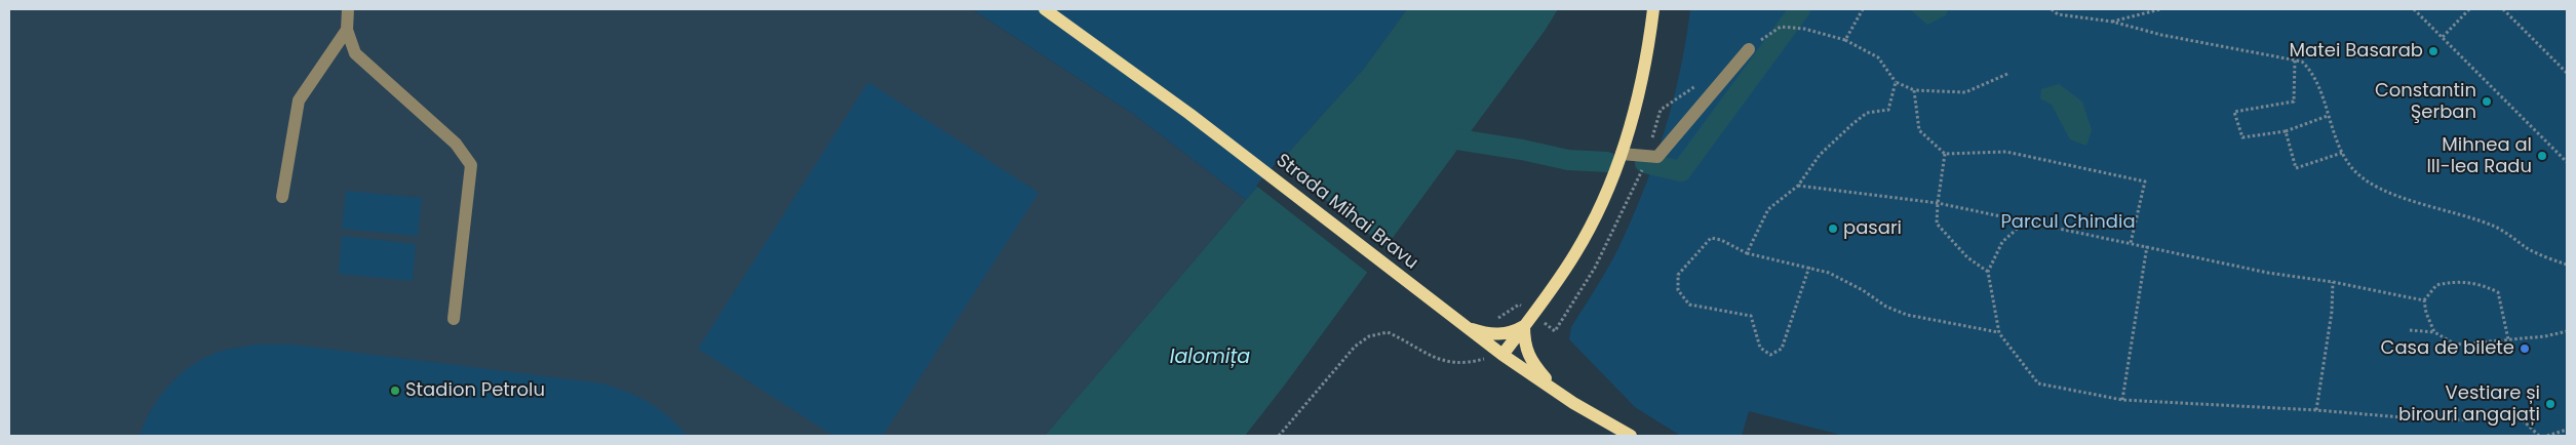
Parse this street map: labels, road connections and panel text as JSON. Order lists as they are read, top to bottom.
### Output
{
  "streets": {
    "main road": ["Strada Mihai Bravu"]
  },
  "water": ["Ialomița"],
  "parks": ["Parcul Chindia"],
  "places": [
    "Matei Basarab",
    "Constantin Şerban",
    "Mihnea al III-lea Radu",
    "pasari",
    "Casa de bilete",
    "Stadion Petrolu",
    "Vestiare și birouri angajați"
  ]
}
